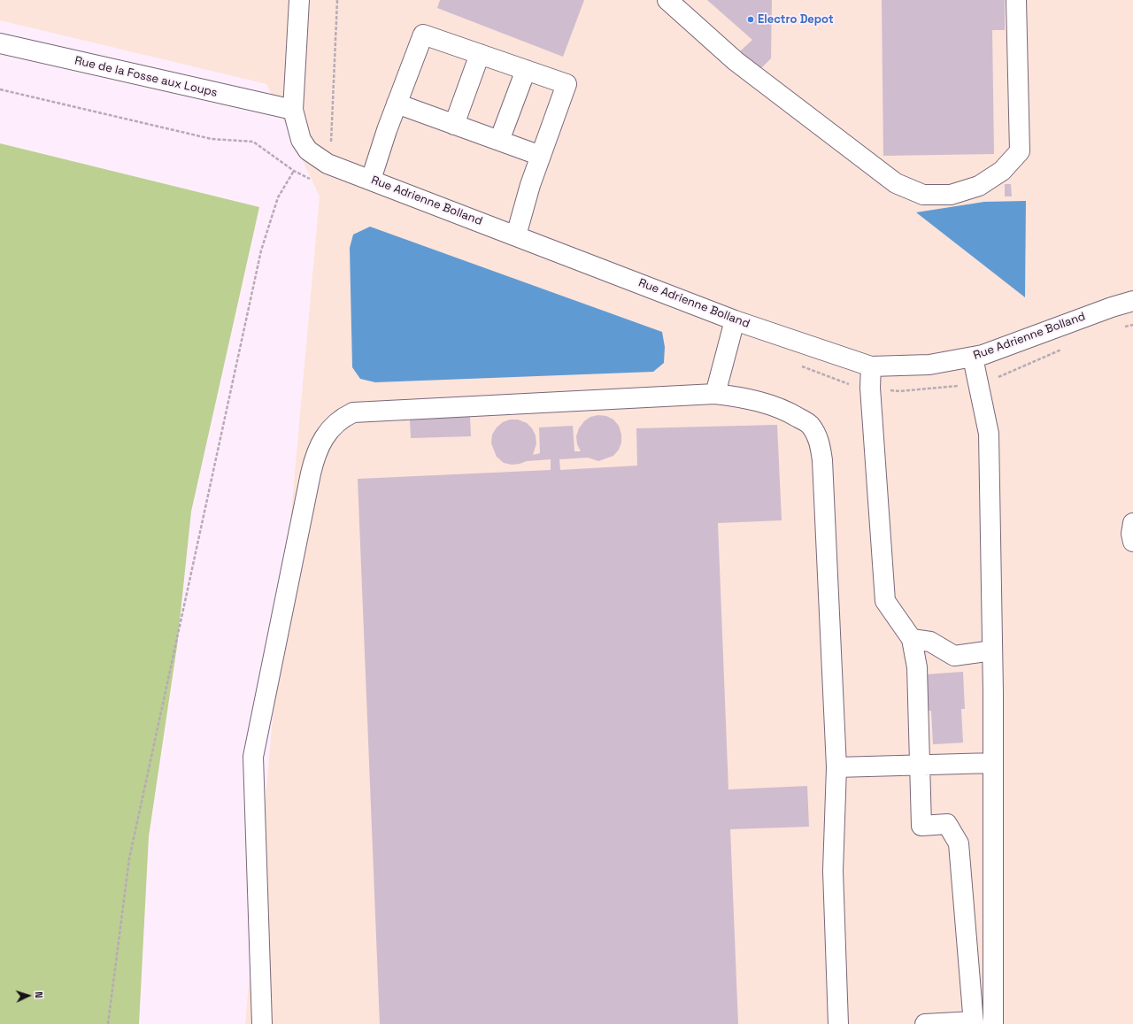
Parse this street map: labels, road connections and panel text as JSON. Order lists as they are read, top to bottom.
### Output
{
  "streets": {
    "street": ["Rue de la Fosse aux Loups", "Rue Adrienne Bolland"]
  },
  "crossings": [
    ["Rue de la Fosse aux Loups", "Rue Adrienne Bolland"]
  ],
  "places": ["Electro Depot"],
  "north": "right"
}
